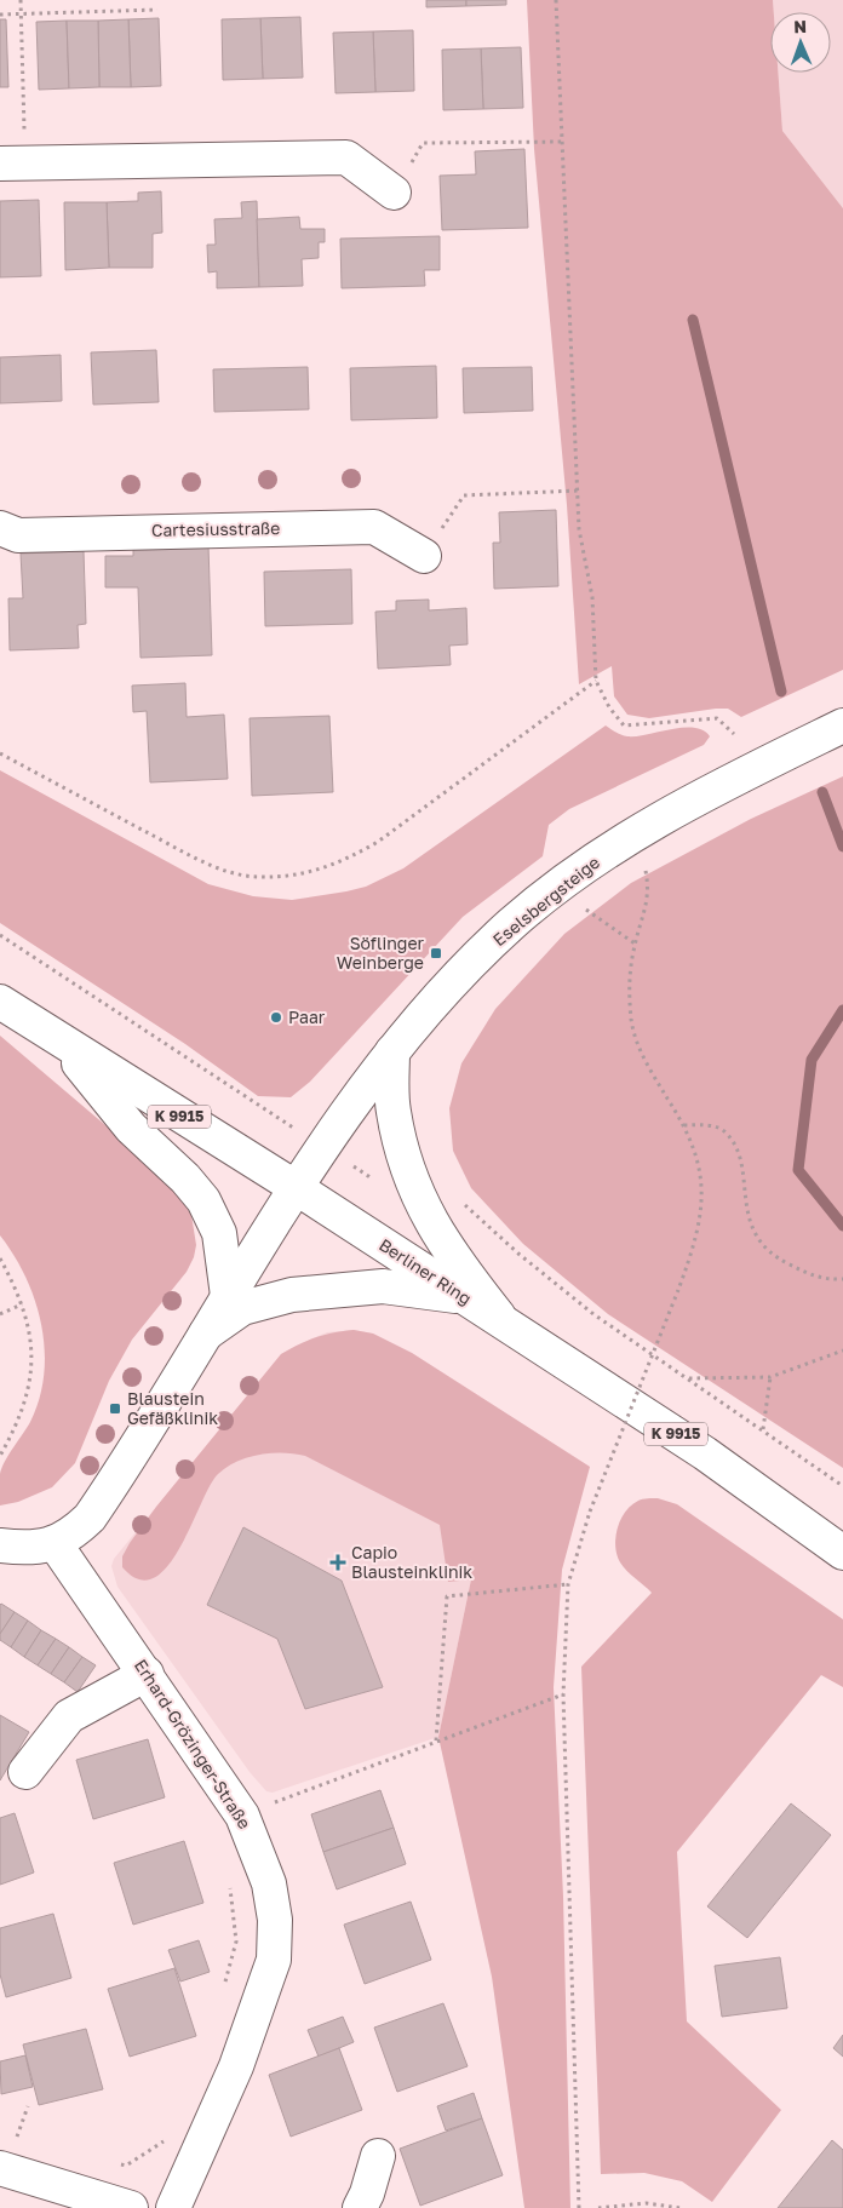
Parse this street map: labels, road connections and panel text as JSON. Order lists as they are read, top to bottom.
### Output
{
  "streets": {
    "street": [
      "Cartesiusstraße",
      "Eselsbergsteige",
      "K 9915",
      "Berliner Ring",
      "Erhard-Grözinger-Straße"
    ]
  },
  "crossings": [
    ["Eselsbergsteige", "Berliner Ring"]
  ],
  "places": {
    "transit": ["Söflinger Weinberge", "Blaustein Gefäßklinik"],
    "other": ["Paar"],
    "health": ["Capio Blausteinklinik"]
  },
  "north": "top"
}
